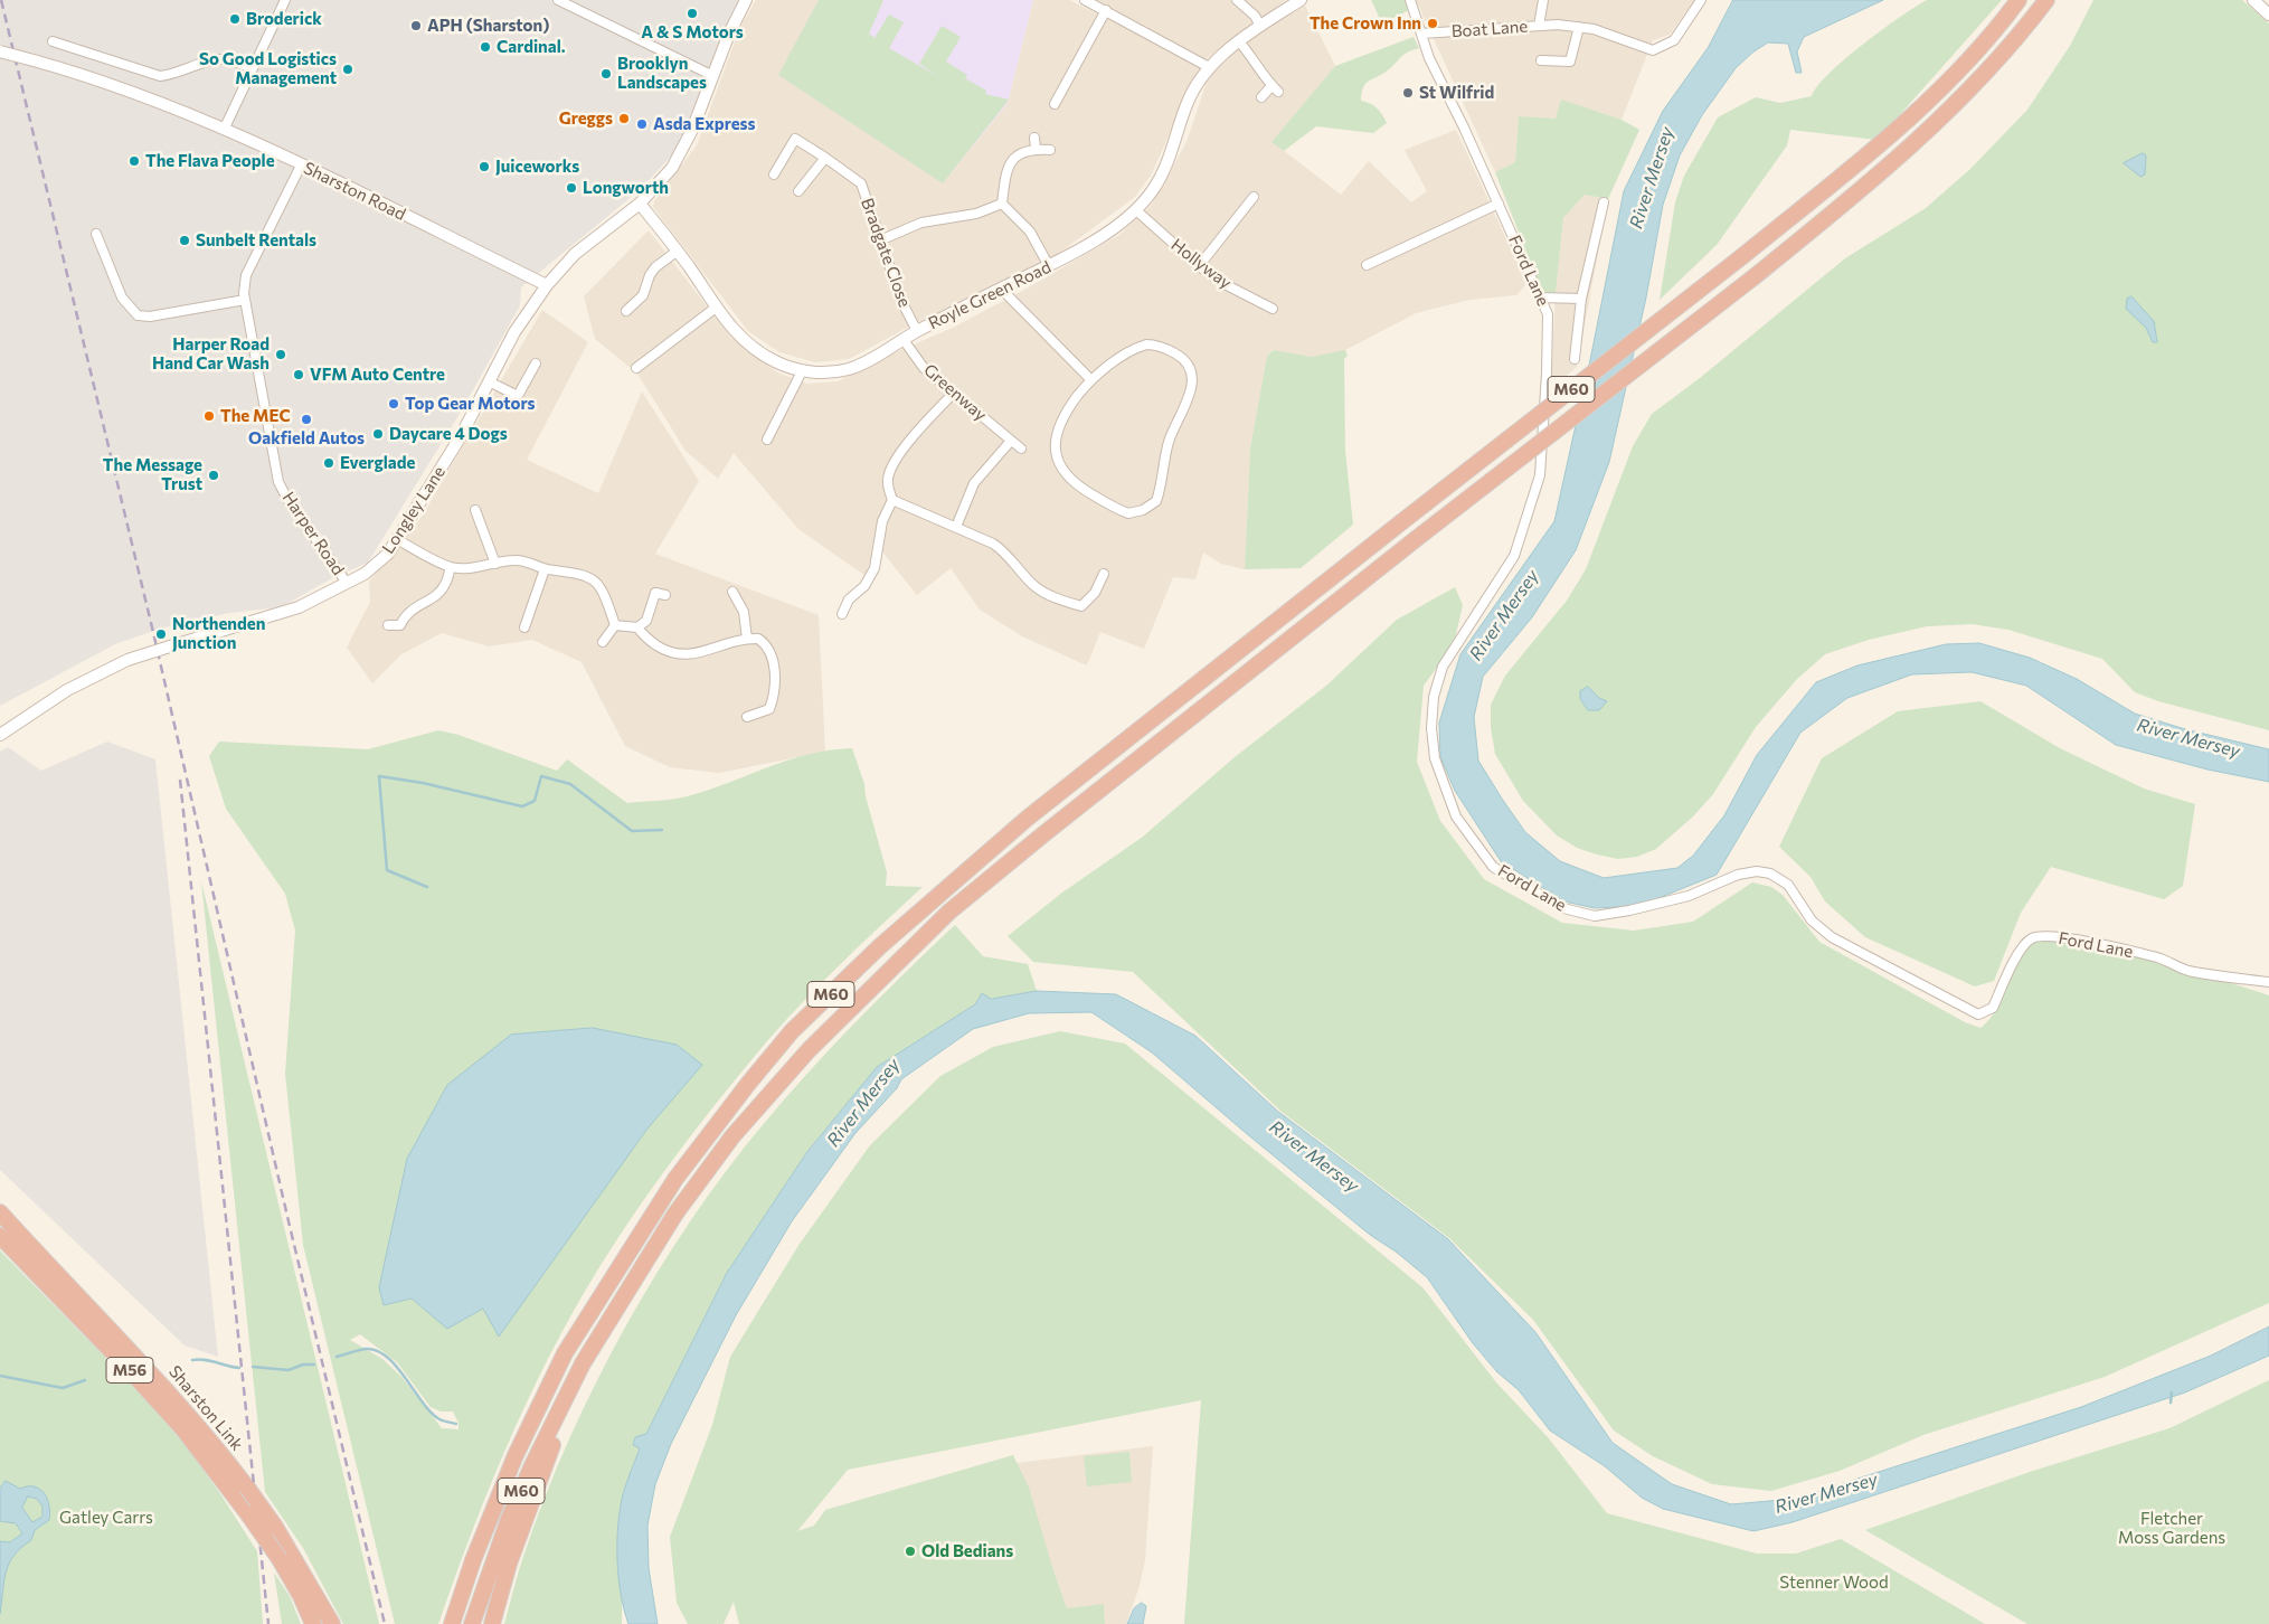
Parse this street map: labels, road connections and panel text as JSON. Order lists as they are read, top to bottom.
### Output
{
  "streets": {
    "highway": ["M60", "M56", "Sharston Link"],
    "main road": ["Sharston Road", "Royle Green Road", "Longley Lane"],
    "street": [
      "Boat Lane",
      "Bradgate Close",
      "Hollyway",
      "Ford Lane",
      "Greenway",
      "Harper Road"
    ]
  },
  "crossings": [
    ["Boat Lane", "Ford Lane"],
    ["Sharston Road", "Longley Lane"],
    ["Sharston Road", "Harper Road"],
    ["Bradgate Close", "Royle Green Road"],
    ["Hollyway", "Royle Green Road"],
    ["Royle Green Road", "Greenway"],
    ["Royle Green Road", "Longley Lane"],
    ["Longley Lane", "Harper Road"]
  ],
  "water": ["River Mersey"],
  "parks": ["Gatley Carrs", "Fletcher Moss Gardens", "Stenner Wood"],
  "places": [
    "A & S Motors",
    "Broderick",
    "The Crown Inn",
    "APH (Sharston)",
    "Cardinal.",
    "So Good Logistics Management",
    "Brooklyn Landscapes",
    "St Wilfrid",
    "Greggs",
    "Asda Express",
    "The Flava People",
    "Juiceworks",
    "Longworth",
    "Sunbelt Rentals",
    "Harper Road Hand Car Wash",
    "VFM Auto Centre",
    "Top Gear Motors",
    "The MEC",
    "Oakfield Autos",
    "Daycare 4 Dogs",
    "Everglade",
    "The Message Trust",
    "Northenden Junction",
    "Old Bedians"
  ]
}
